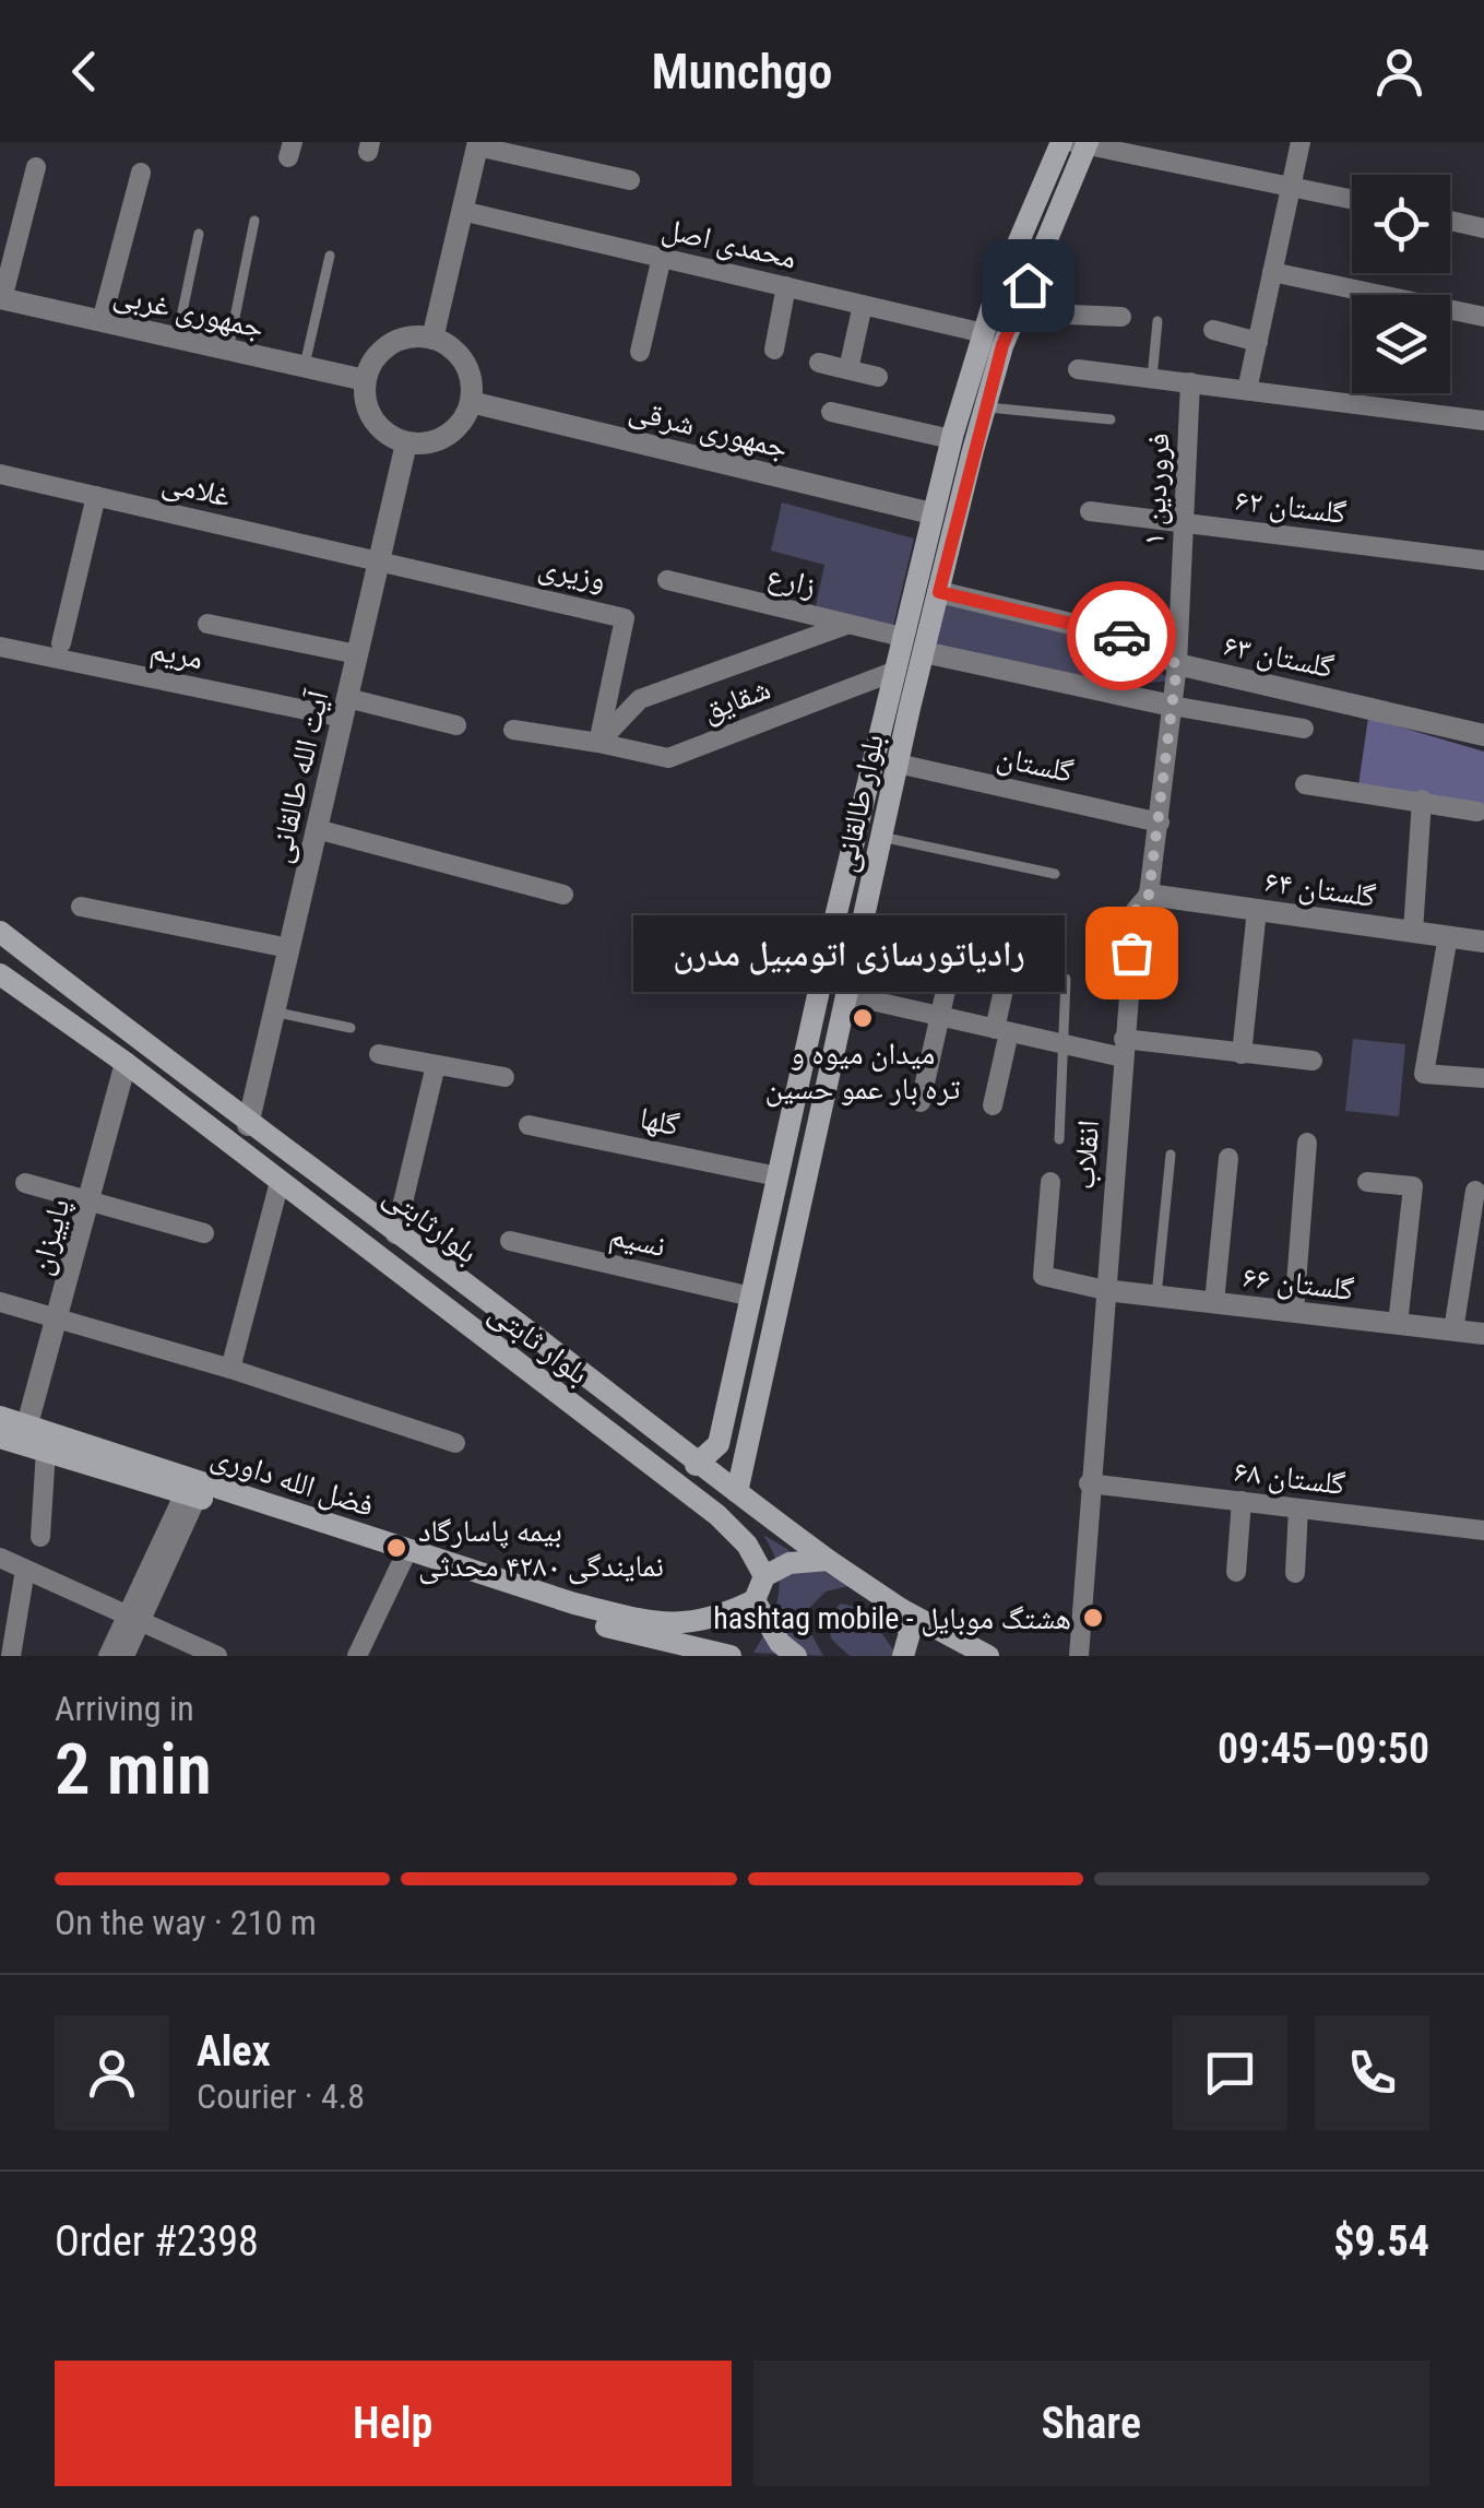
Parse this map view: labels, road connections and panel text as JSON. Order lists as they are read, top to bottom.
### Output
{
  "streets": {
    "main road": [
      "بلوار طالقانی",
      "بلوارثابتی",
      "بلوار ثابتی",
      "فضل الله داوری"
    ],
    "street": [
      "محمدی اصل",
      "جمهوری غربی",
      "جمهوری شرقی",
      "غلامی",
      "فروردین ۱",
      "گلستان ۶۲",
      "وزیری",
      "زارع",
      "مریم",
      "گلستان ۶۳",
      "شقایق",
      "گلستان",
      "آیت الله طالقانی",
      "گلستان ۶۴",
      "گلها",
      "انقلاب",
      "پاییزان",
      "نسیم",
      "گلستان ۶۶",
      "گلستان ۶۸"
    ]
  },
  "crossings": [
    ["محمدی اصل", "بلوار طالقانی"],
    ["جمهوری غربی", "جمهوری شرقی"],
    ["جمهوری غربی", "آیت الله طالقانی"],
    ["جمهوری شرقی", "آیت الله طالقانی"],
    ["جمهوری شرقی", "بلوار طالقانی"],
    ["غلامی", "وزیری"],
    ["غلامی", "آیت الله طالقانی"],
    ["فروردین ۱", "گلستان ۶۲"],
    ["فروردین ۱", "گلستان ۶۳"],
    ["فروردین ۱", "انقلاب"],
    ["وزیری", "شقایق"],
    ["وزیری", "آیت الله طالقانی"],
    ["زارع", "شقایق"],
    ["زارع", "بلوار طالقانی"],
    ["مریم", "آیت الله طالقانی"],
    ["گلستان ۶۳", "بلوار طالقانی"],
    ["گلستان ۶۳", "انقلاب"],
    ["شقایق", "بلوار طالقانی"],
    ["گلستان", "بلوار طالقانی"],
    ["گلستان", "انقلاب"],
    ["آیت الله طالقانی", "بلوارثابتی"],
    ["بلوار طالقانی", "گلها"],
    ["بلوار طالقانی", "بلوارثابتی"],
    ["بلوار طالقانی", "نسیم"],
    ["گلستان ۶۴", "انقلاب"],
    ["انقلاب", "گلستان ۶۶"],
    ["انقلاب", "گلستان ۶۸"],
    ["پاییزان", "بلوار ثابتی"],
    ["پاییزان", "فضل الله داوری"]
  ],
  "places": [
    "رادیاتورسازی اتومبیل مدرن",
    "میدان میوه و تره بار عمو حسین",
    "بیمه پاسارگاد نمایندگی ۴۲۸۰ محدثی",
    "hashtag mobile - هشتگ موبایل"
  ],
  "page": {
    "header": "Munchgo",
    "bubble": "رادیاتورسازی اتومبیل مدرن",
    "heading": ["2 min", "Arriving in", "09:45–09:50"],
    "panel": [
      "Alex",
      "Courier · 4.8",
      "Order #2398",
      "$9.54"
    ],
    "bar": "On the way · 210 m",
    "buttons": ["Help", "Share"]
  }
}
